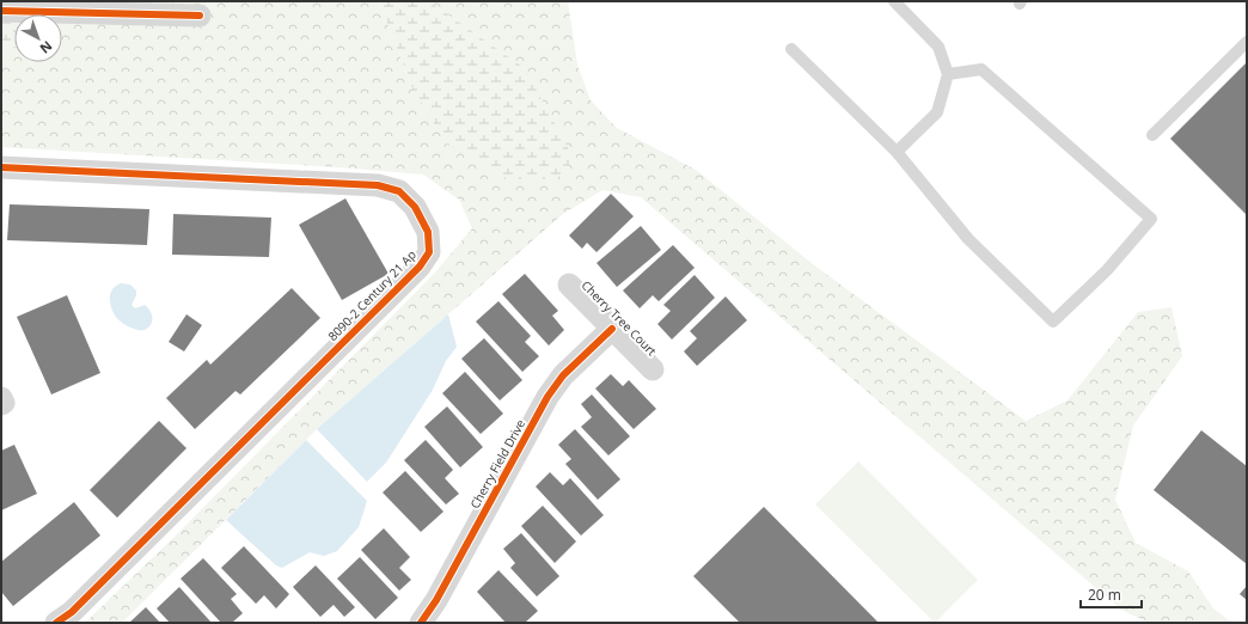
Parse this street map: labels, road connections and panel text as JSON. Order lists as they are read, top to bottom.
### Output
{
  "streets": {
    "street": ["8090-2 Century 21 Ap", "Cherry Tree Court", "Cherry Field Drive"]
  },
  "crossings": [
    ["Cherry Tree Court", "Cherry Field Drive"]
  ],
  "scale_bar": "20 m",
  "north": "bottom right"
}
